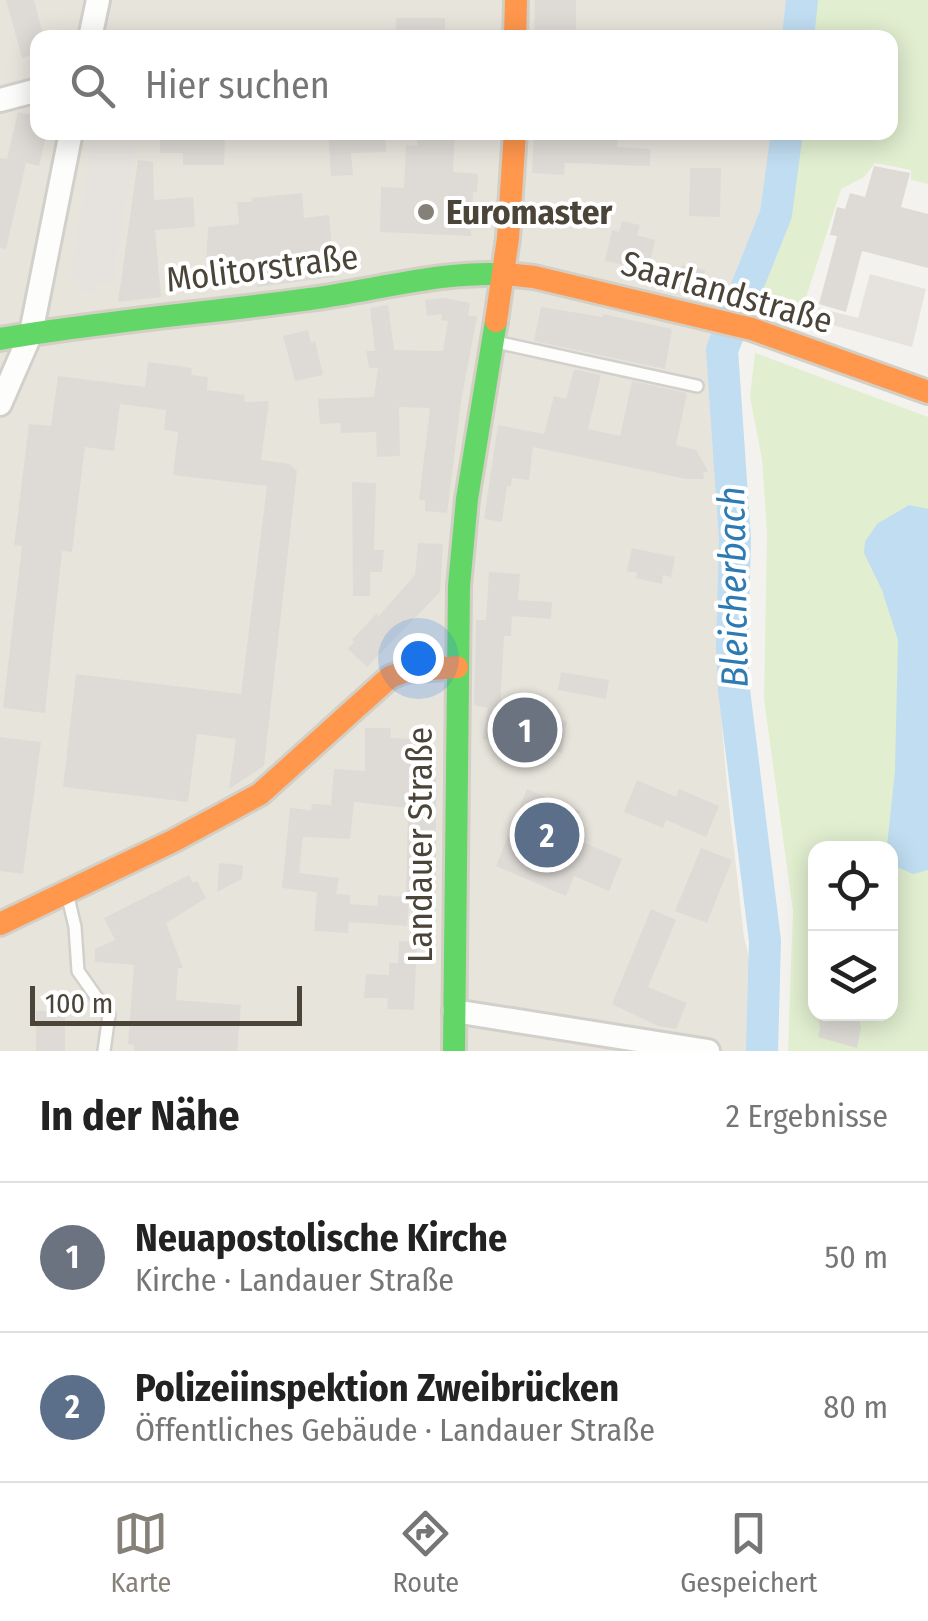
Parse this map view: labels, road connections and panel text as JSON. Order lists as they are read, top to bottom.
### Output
{
  "streets": {
    "main road": ["Molitorstraße", "Saarlandstraße", "Landauer Straße"]
  },
  "crossings": [
    ["Molitorstraße", "Saarlandstraße"],
    ["Molitorstraße", "Landauer Straße"],
    ["Saarlandstraße", "Landauer Straße"]
  ],
  "water": ["Bleicherbach"],
  "places": ["Euromaster"],
  "scale_bar": "100 m",
  "page": {
    "search": "Hier suchen",
    "pins": ["1", "2"],
    "scale": "100 m",
    "heading": ["In der Nähe", "2 Ergebnisse"],
    "list": [
      {
        "mark": "1",
        "name": "Neuapostolische Kirche",
        "note": "Kirche · Landauer Straße",
        "value": "50 m"
      },
      {
        "mark": "2",
        "name": "Polizeiinspektion Zweibrücken",
        "note": "Öffentliches Gebäude · Landauer Straße",
        "value": "80 m"
      }
    ],
    "nav": ["Karte", "Route", "Gespeichert"]
  }
}
